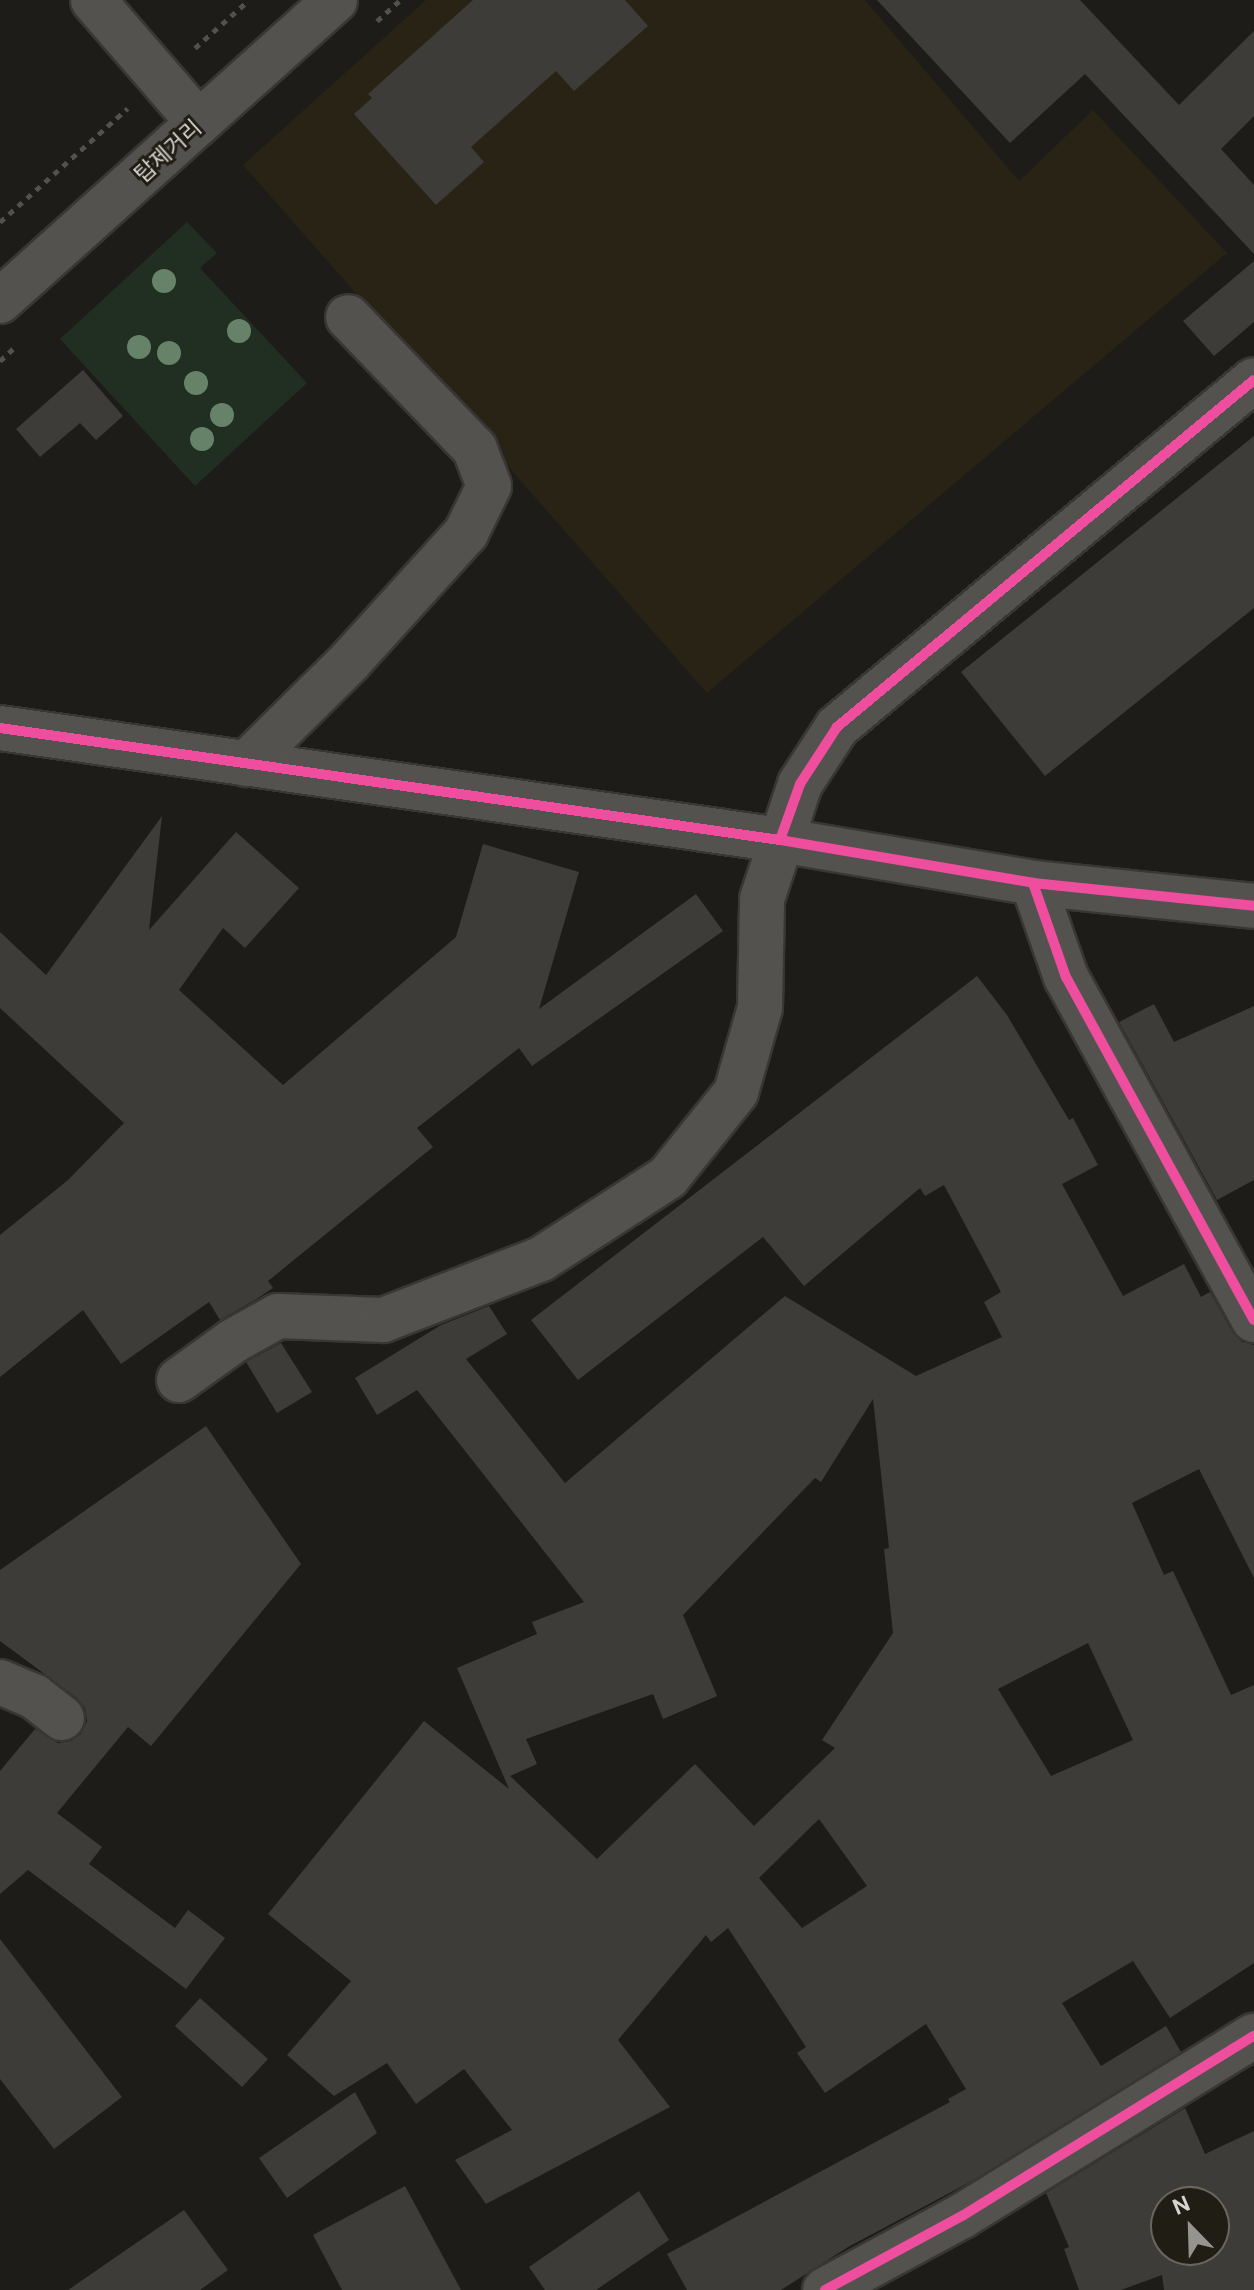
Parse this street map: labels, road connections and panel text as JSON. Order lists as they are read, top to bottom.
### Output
{
  "streets": {
    "street": ["탑제거리"]
  },
  "north": "top left"
}
